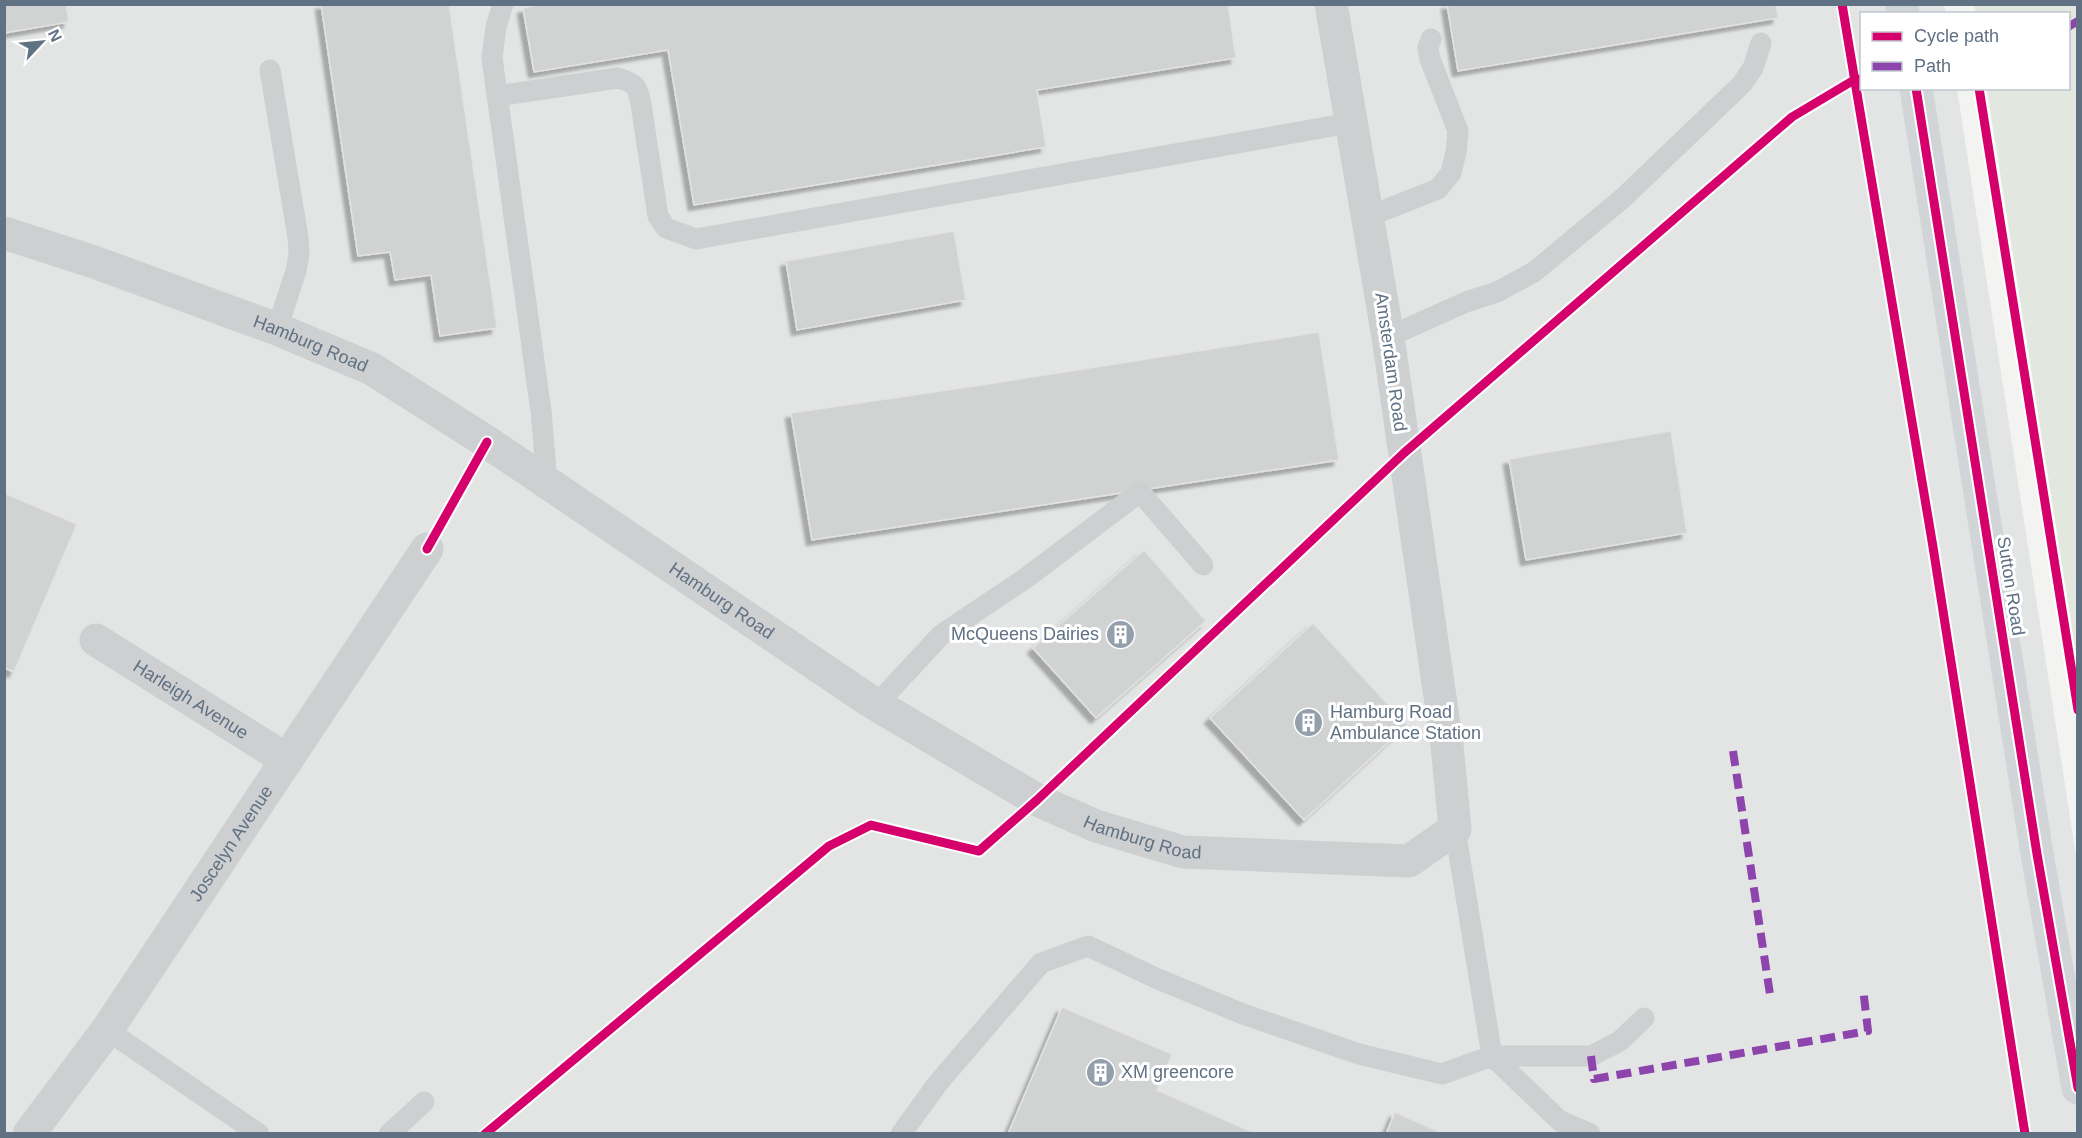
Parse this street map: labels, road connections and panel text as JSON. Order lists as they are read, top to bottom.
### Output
{
  "streets": {
    "street": [
      "Hamburg Road",
      "Amsterdam Road",
      "Sutton Road",
      "Harleigh Avenue",
      "Joscelyn Avenue"
    ]
  },
  "crossings": [
    ["Hamburg Road", "Amsterdam Road"],
    ["Harleigh Avenue", "Joscelyn Avenue"]
  ],
  "places": {
    "building": ["McQueens Dairies", "Hamburg Road Ambulance Station", "XM greencore"]
  },
  "legend": ["Cycle path", "Path"],
  "north": "top right"
}
